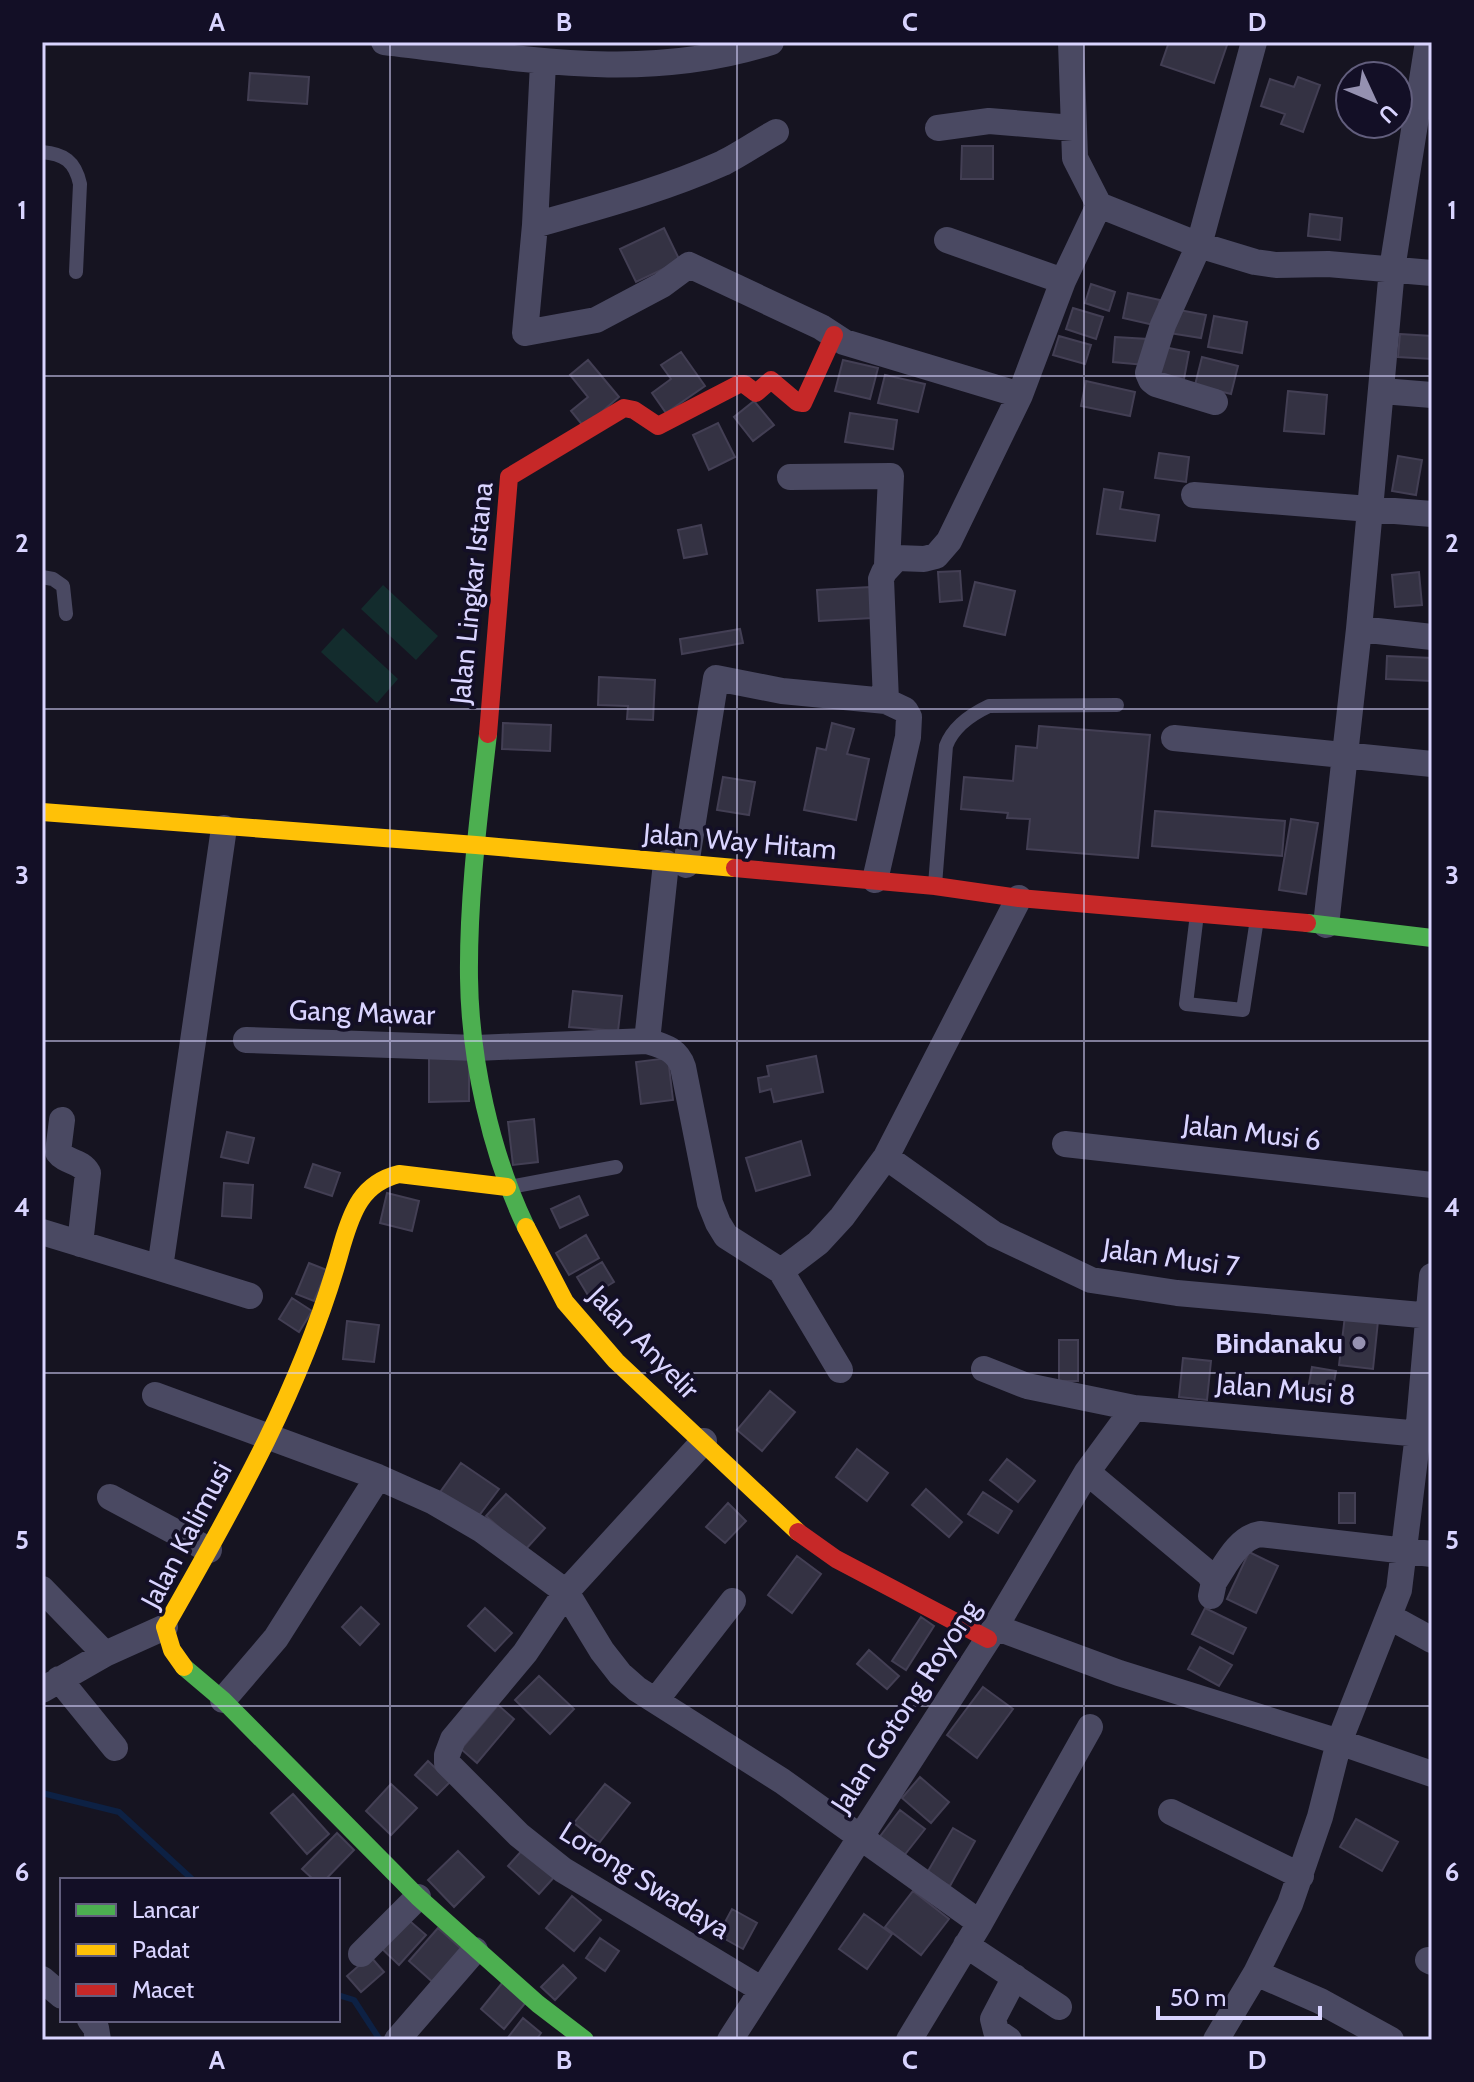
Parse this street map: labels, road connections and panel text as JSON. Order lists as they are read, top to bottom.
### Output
{
  "streets": {
    "street": [
      "Jalan Lingkar Istana",
      "Jalan Way Hitam",
      "Gang Mawar",
      "Jalan Musi 6",
      "Jalan Musi 7",
      "Jalan Anyelir",
      "Jalan Musi 8",
      "Jalan Kalimusi",
      "Jalan Gotong Royong",
      "Lorong Swadaya"
    ]
  },
  "crossings": [
    ["Jalan Lingkar Istana", "Jalan Way Hitam"],
    ["Jalan Lingkar Istana", "Jalan Anyelir"],
    ["Jalan Way Hitam", "Jalan Anyelir"],
    ["Gang Mawar", "Jalan Anyelir"],
    ["Jalan Anyelir", "Jalan Kalimusi"],
    ["Jalan Anyelir", "Jalan Gotong Royong"],
    ["Jalan Musi 8", "Jalan Gotong Royong"],
    ["Jalan Gotong Royong", "Lorong Swadaya"]
  ],
  "places": ["Bindanaku"],
  "legend": ["Lancar", "Padat", "Macet"],
  "scale_bar": "50 m",
  "north": "bottom right",
  "grid": {
    "columns": [
      "A",
      "B",
      "C",
      "D"
    ],
    "rows": [
      "1",
      "2",
      "3",
      "4",
      "5",
      "6"
    ]
  }
}
